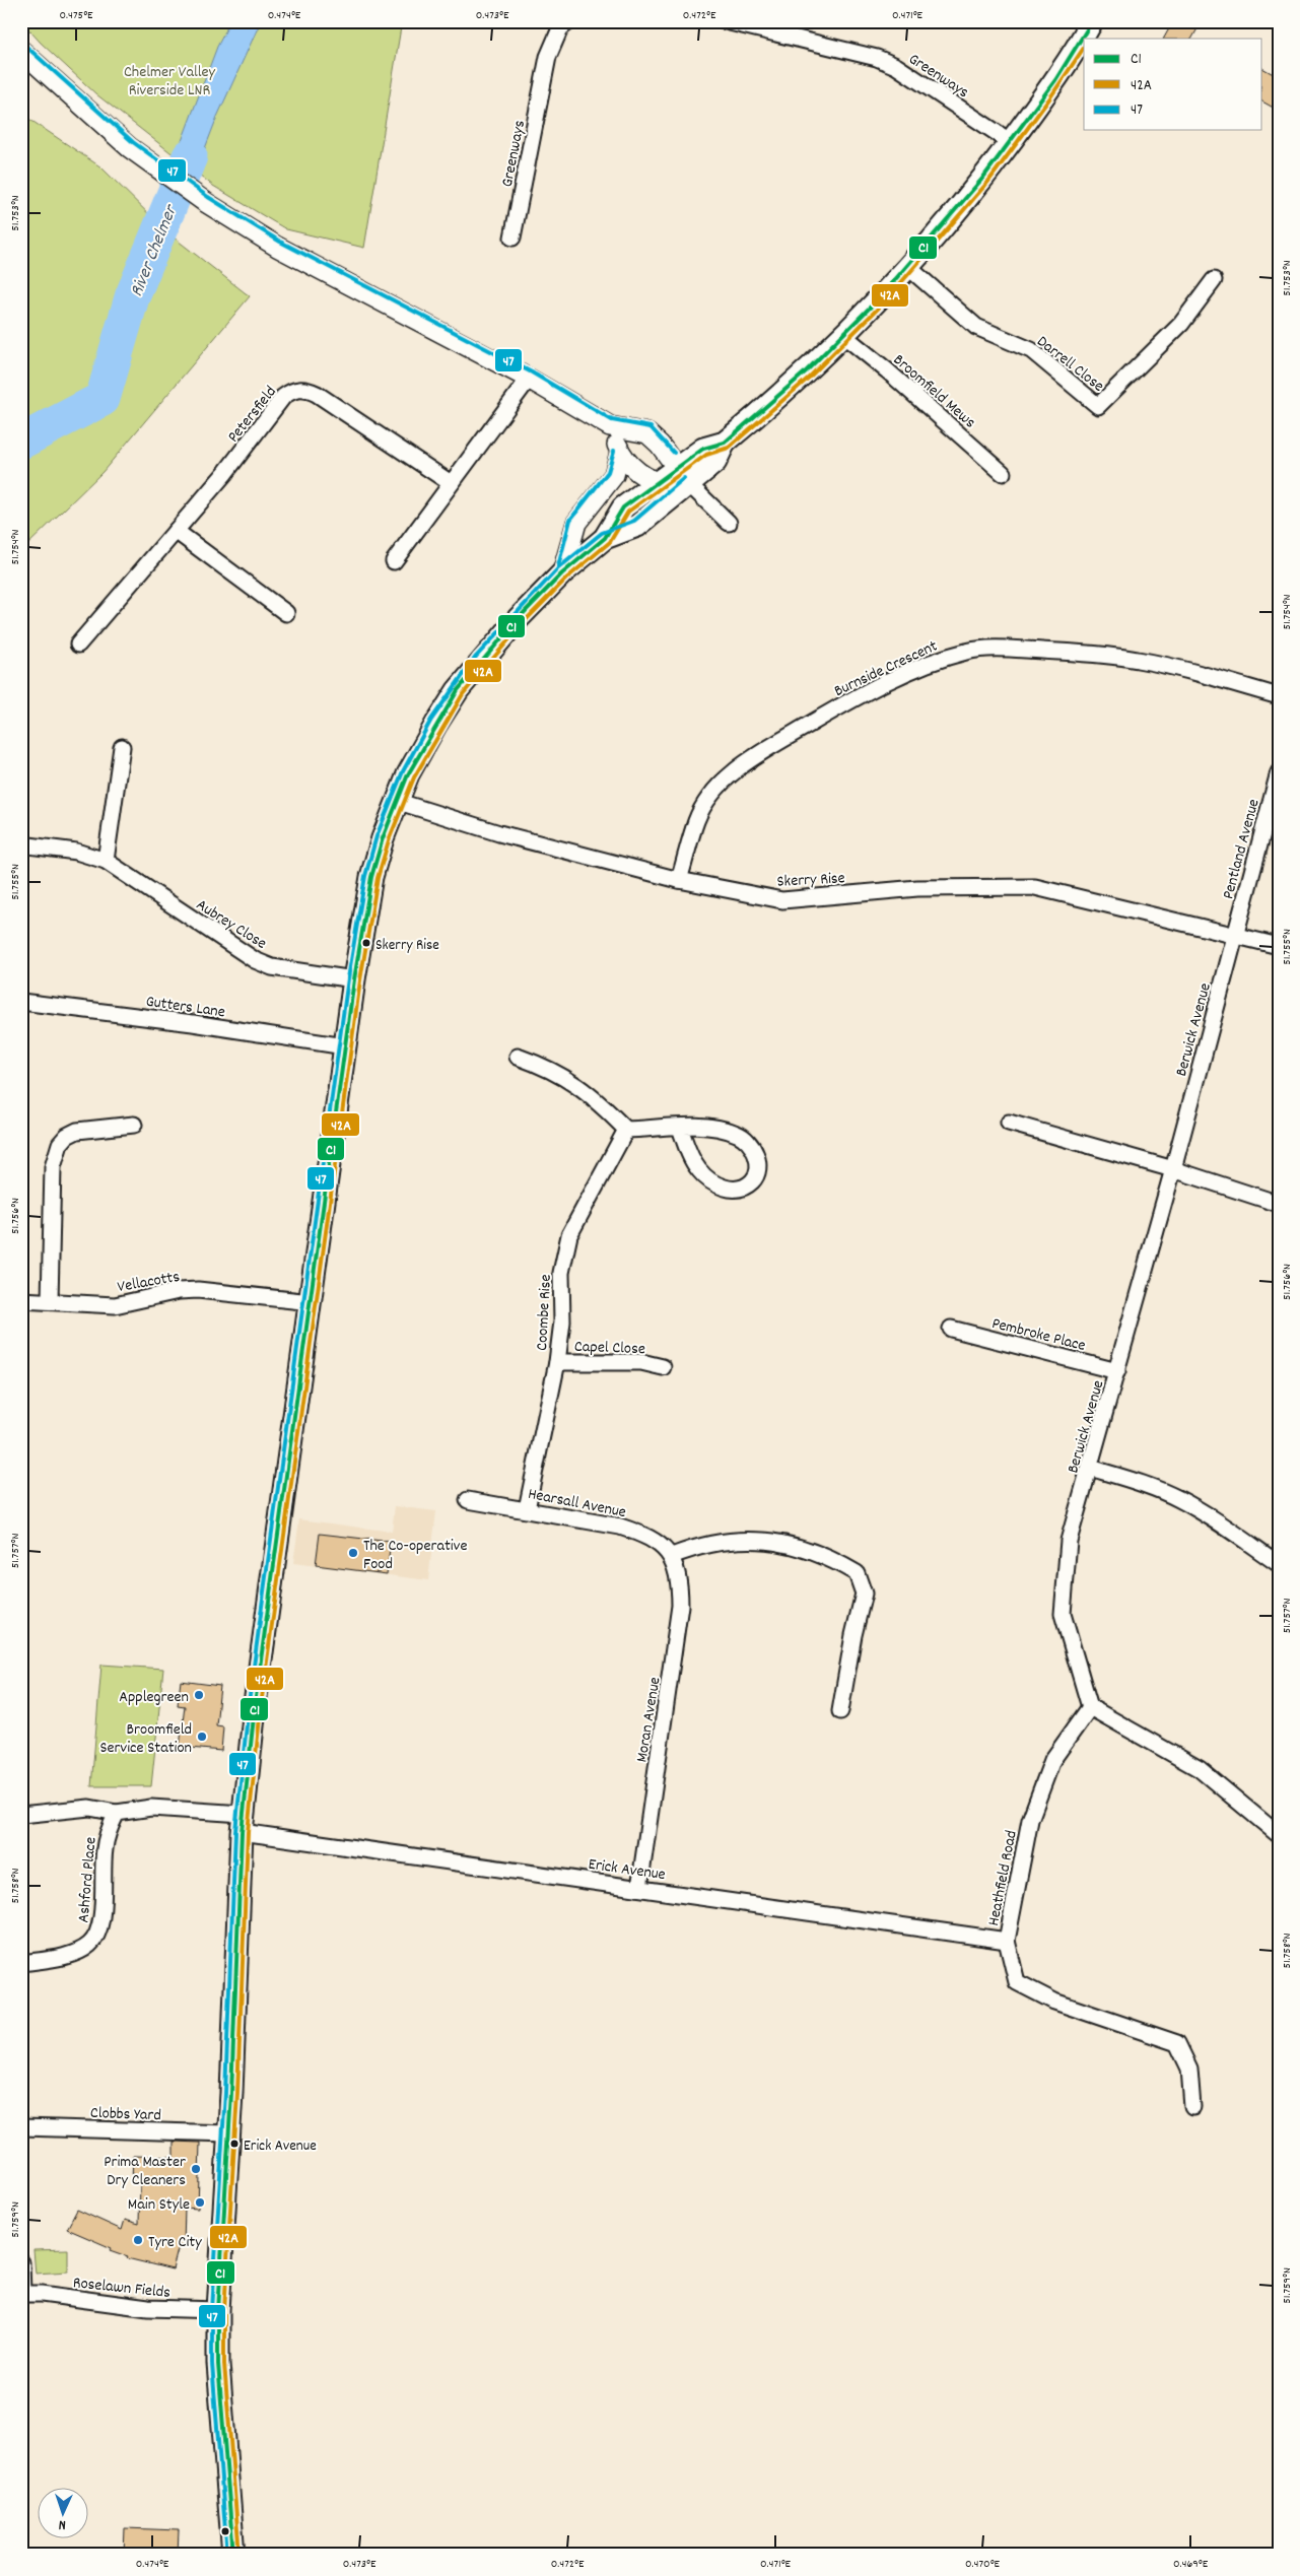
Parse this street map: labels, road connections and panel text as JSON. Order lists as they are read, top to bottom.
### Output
{
  "streets": {
    "street": [
      "Greenways",
      "Darrell Close",
      "Broomfield Mews",
      "Petersfield",
      "Burnside Crescent",
      "Pentland Avenue",
      "Skerry Rise",
      "Aubrey Close",
      "Gutters Lane",
      "Berwick Avenue",
      "Vellacotts",
      "Coombe Rise",
      "Pembroke Place",
      "Capel Close",
      "Hearsall Avenue",
      "Moran Avenue",
      "Erick Avenue",
      "Heathfield Road",
      "Ashford Place",
      "Clobbs Yard",
      "Roselawn Fields"
    ]
  },
  "crossings": [
    ["Burnside Crescent", "Skerry Rise"],
    ["Pentland Avenue", "Skerry Rise"],
    ["Pentland Avenue", "Berwick Avenue"],
    ["Skerry Rise", "Berwick Avenue"],
    ["Berwick Avenue", "Pembroke Place"],
    ["Berwick Avenue", "Heathfield Road"],
    ["Coombe Rise", "Capel Close"],
    ["Coombe Rise", "Hearsall Avenue"],
    ["Hearsall Avenue", "Moran Avenue"],
    ["Moran Avenue", "Erick Avenue"],
    ["Erick Avenue", "Heathfield Road"]
  ],
  "water": ["River Chelmer"],
  "parks": ["Chelmer Valley Riverside LNR"],
  "places": [
    "Skerry Rise",
    "The Co-operative Food",
    "Applegreen",
    "Broomfield Service Station",
    "Erick Avenue",
    "Prima Master Dry Cleaners",
    "Main Style",
    "Tyre City"
  ],
  "lines": ["transit line C1", "transit line 47", "transit line 42A"],
  "legend": ["C1", "42A", "47"],
  "north": "bottom",
  "coordinates": [
    "0.475°E",
    "0.474°E",
    "0.473°E",
    "0.472°E",
    "0.471°E",
    "51.753°N",
    "51.754°N",
    "51.755°N",
    "51.756°N",
    "51.757°N",
    "51.758°N",
    "51.759°N",
    "0.470°E",
    "0.469°E"
  ]
}
